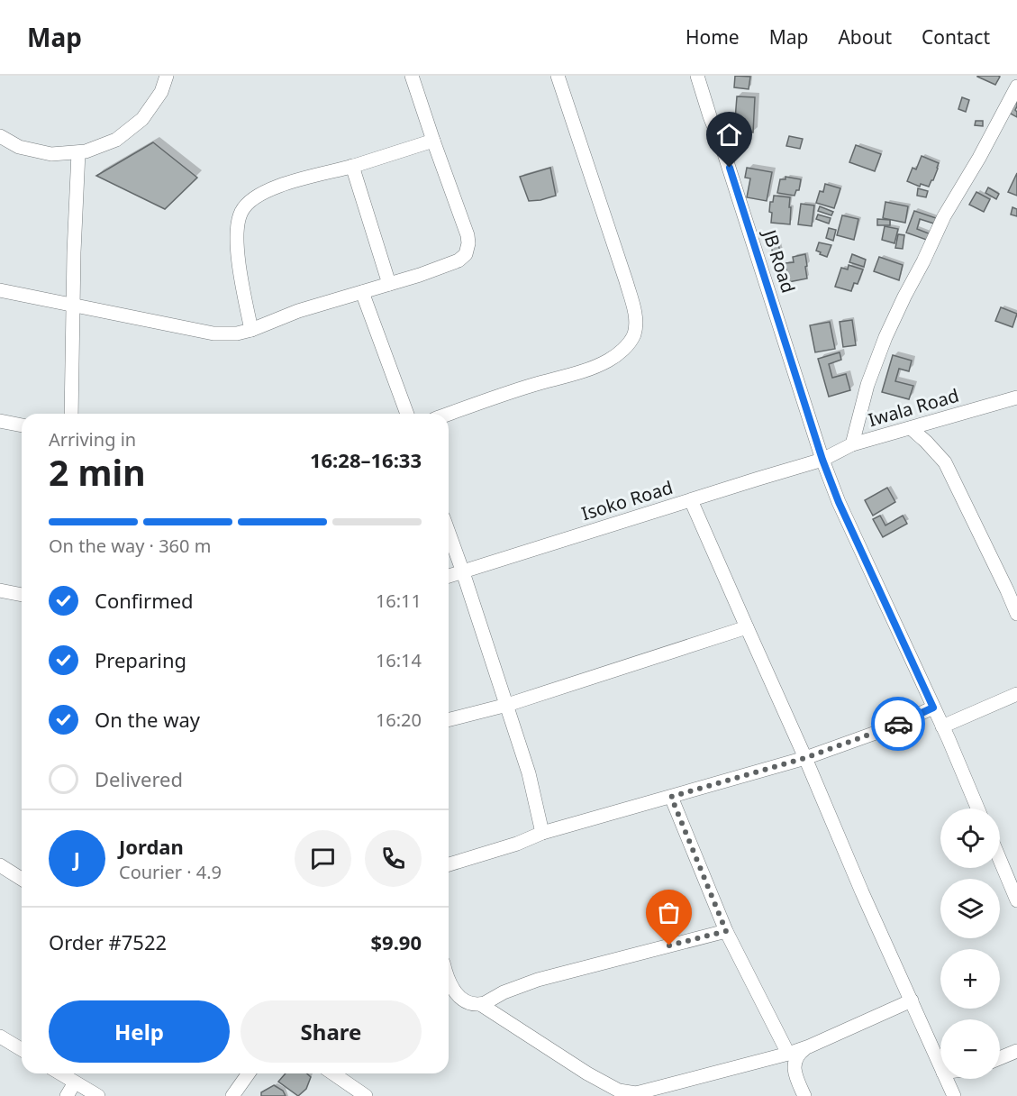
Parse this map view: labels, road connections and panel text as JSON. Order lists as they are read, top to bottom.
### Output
{
  "streets": {
    "street": ["JB Road", "Iwala Road", "Isoko Road"]
  },
  "crossings": [
    ["JB Road", "Iwala Road"],
    ["JB Road", "Isoko Road"],
    ["Iwala Road", "Isoko Road"]
  ],
  "page": {
    "header": "Map",
    "nav": [
      "Home",
      "Map",
      "About",
      "Contact"
    ],
    "heading": ["2 min", "Arriving in", "16:28–16:33"],
    "panel": [
      "Jordan",
      "Courier · 4.9",
      "Order #7522",
      "$9.90"
    ],
    "bar": "On the way · 360 m",
    "list": [
      ["Confirmed", "16:11"],
      ["Preparing", "16:14"],
      ["On the way", "16:20"],
      "Delivered"
    ],
    "map_buttons": ["+", "−"],
    "round": "J",
    "buttons": ["Help", "Share"]
  }
}
